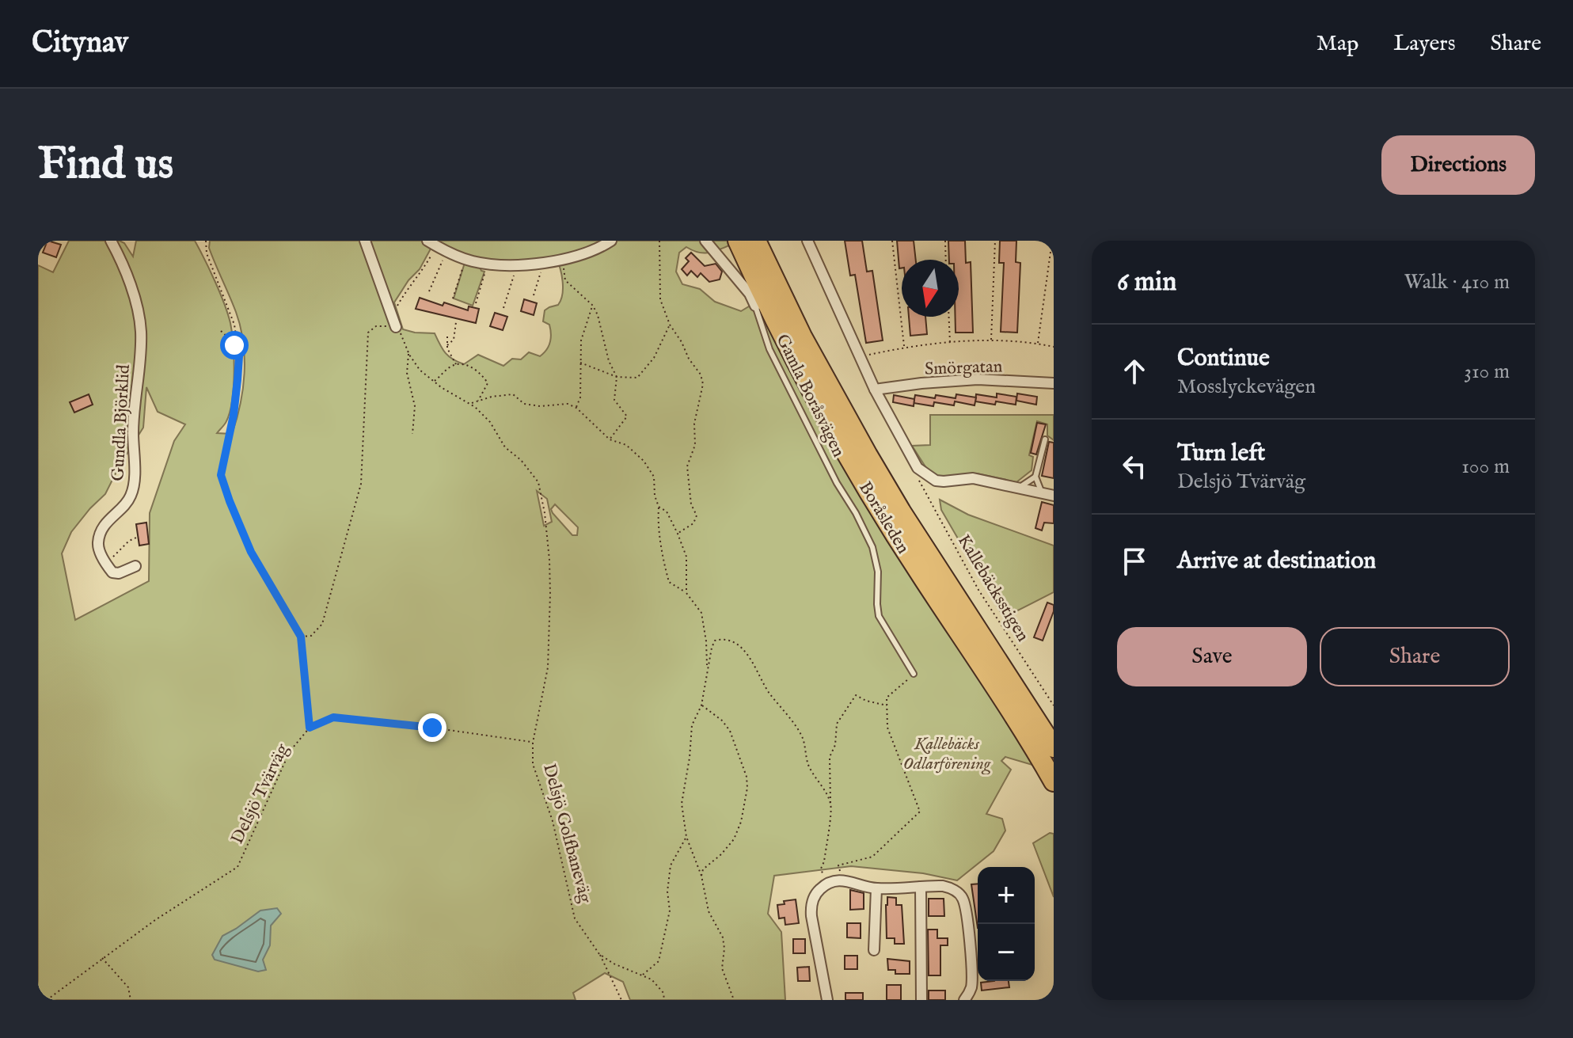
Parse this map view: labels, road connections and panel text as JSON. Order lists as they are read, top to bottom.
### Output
{
  "streets": {
    "highway": ["Boråsleden"],
    "street": ["Smörgatan", "Gamla Boråsvägen", "Gundla Björklid"],
    "path": ["Kallebäcksstigen", "Delsjö Tvärväg", "Delsjö Golfbaneväg"]
  },
  "parks": ["Kallebäcks Odlarförening"],
  "north": "bottom",
  "page": {
    "header": "Citynav",
    "nav": ["Map", "Layers", "Share"],
    "buttons": [
      "Directions",
      ["Save", "Share"]
    ],
    "title": "Find us",
    "heading": ["6 min", "Walk · 410 m"],
    "list": [
      ["Continue", "Mosslyckevägen", "310 m"],
      ["Turn left", "Delsjö Tvärväg", "100 m"],
      "Arrive at destination"
    ],
    "map_buttons": ["+", "−"]
  }
}
